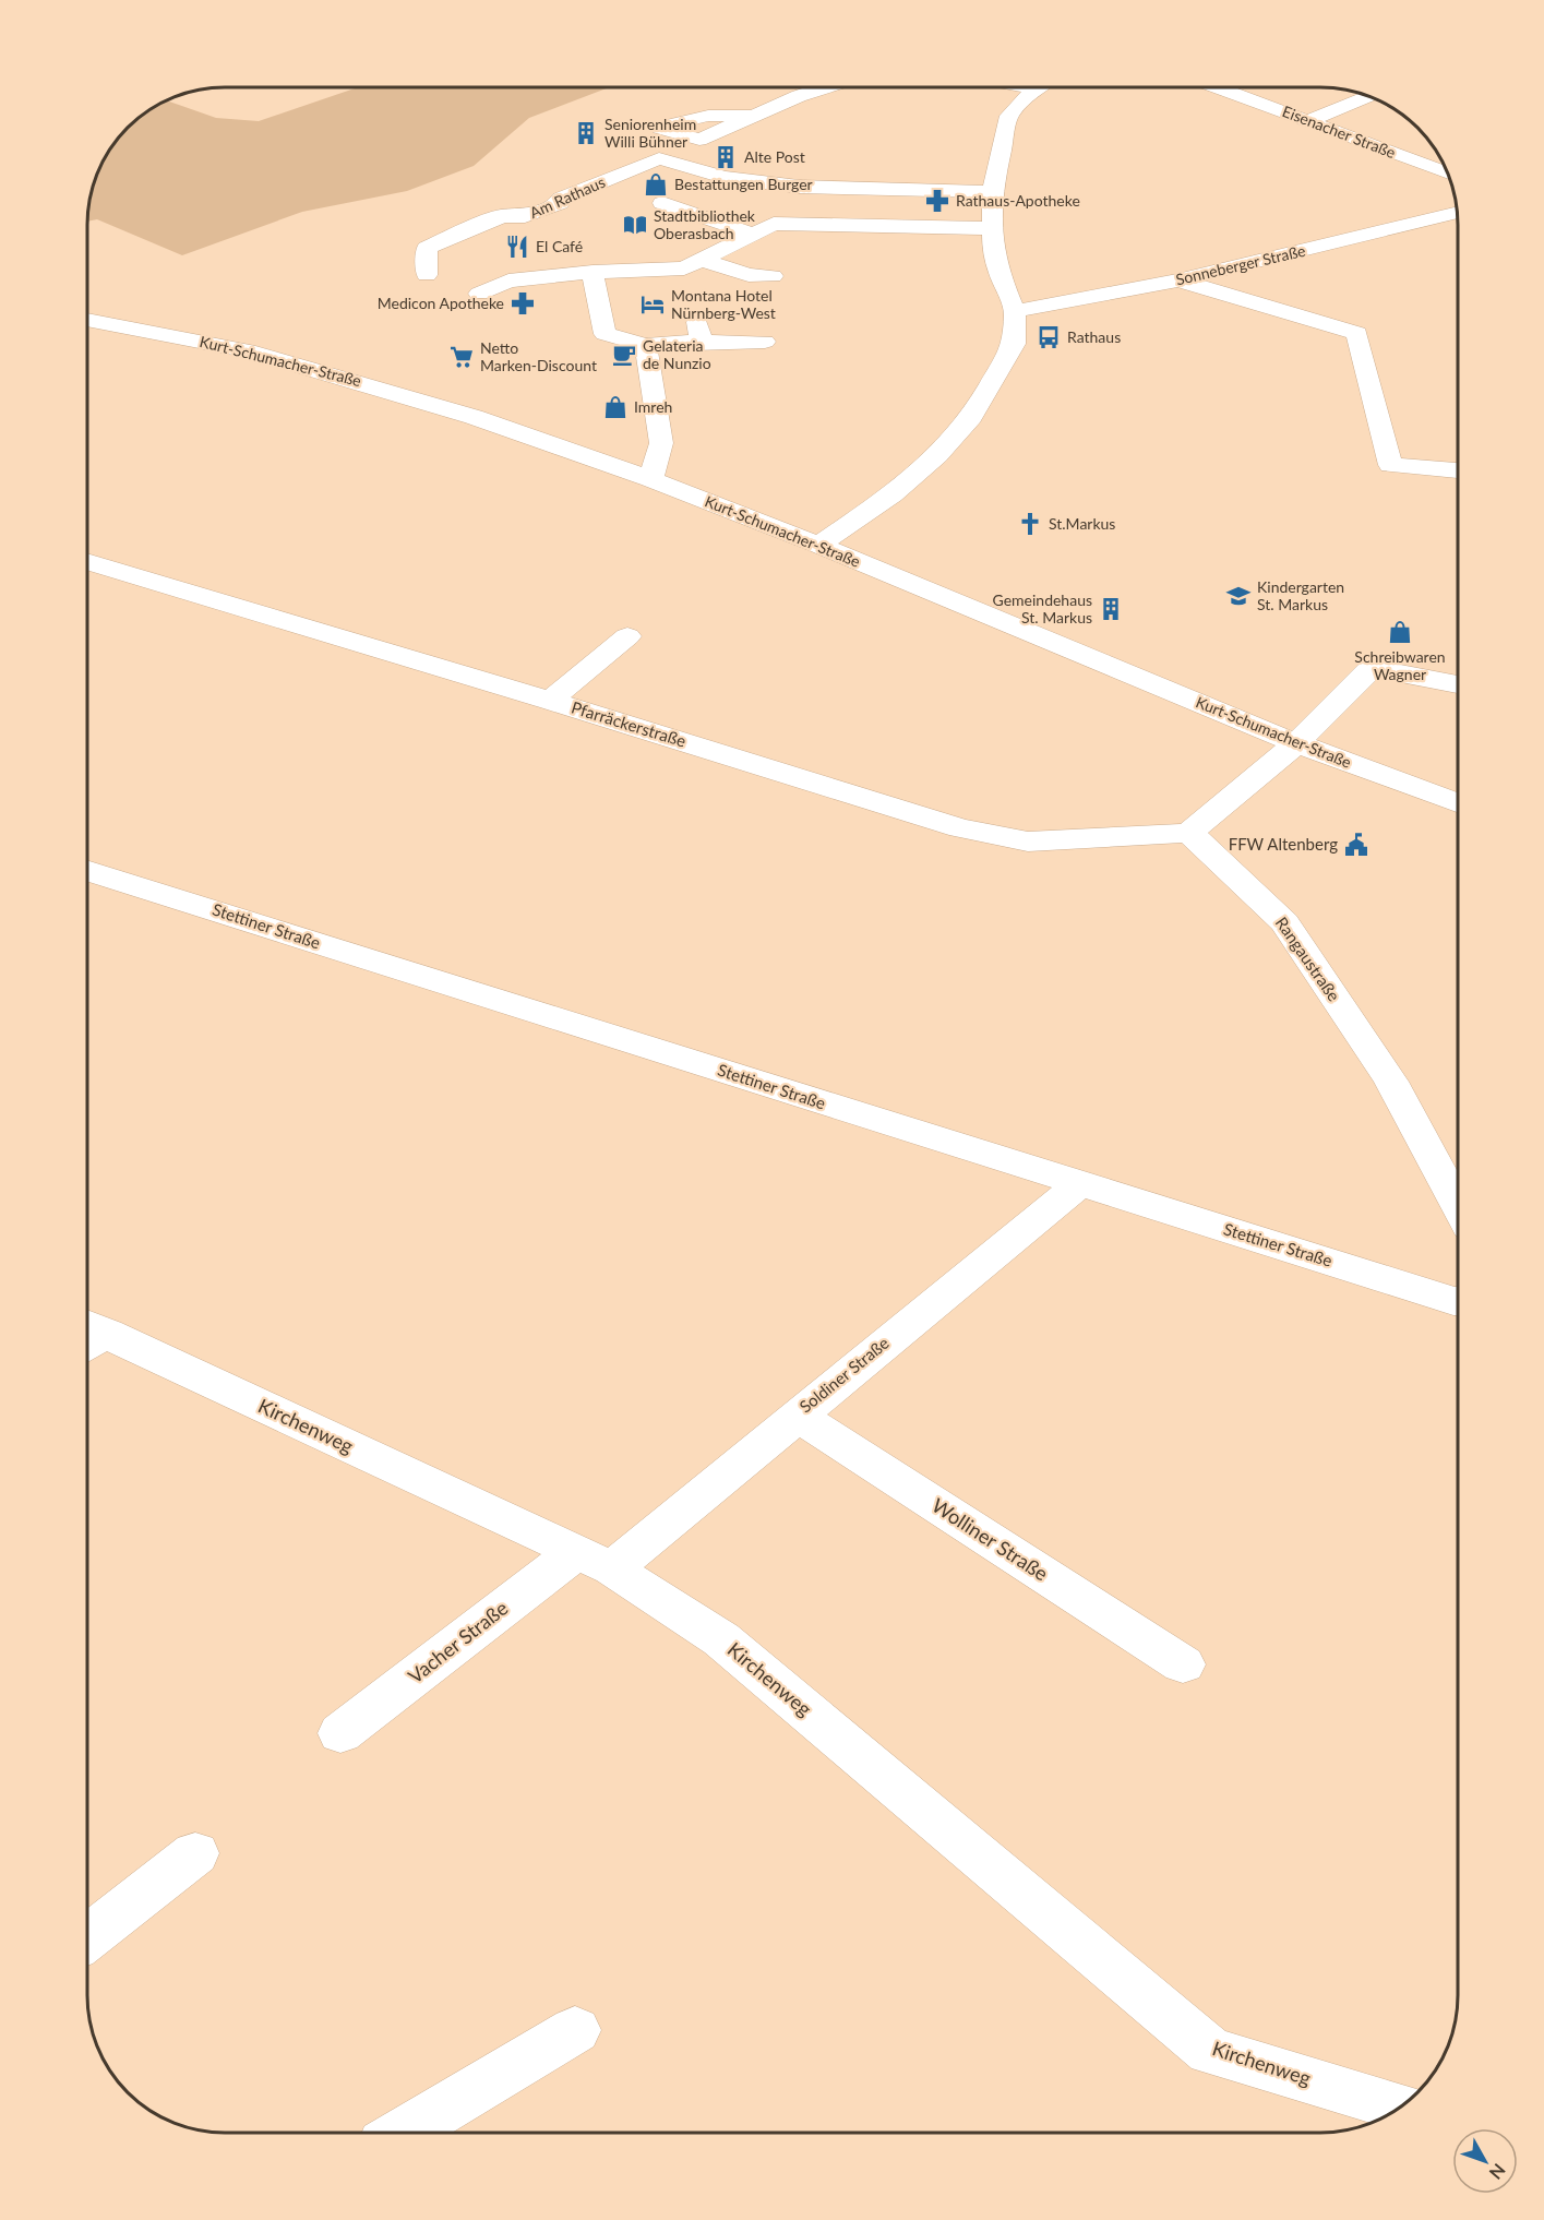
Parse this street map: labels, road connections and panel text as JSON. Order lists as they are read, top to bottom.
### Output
{
  "streets": {
    "street": [
      "Eisenacher Straße",
      "Am Rathaus",
      "Sonneberger Straße",
      "Kurt-Schumacher-Straße",
      "Pfarräckerstraße",
      "Stettiner Straße",
      "Rangaustraße",
      "Soldiner Straße",
      "Kirchenweg",
      "Wolliner Straße",
      "Vacher Straße"
    ]
  },
  "crossings": [
    ["Pfarräckerstraße", "Rangaustraße"],
    ["Stettiner Straße", "Soldiner Straße"],
    ["Soldiner Straße", "Kirchenweg"],
    ["Soldiner Straße", "Wolliner Straße"],
    ["Soldiner Straße", "Vacher Straße"],
    ["Kirchenweg", "Vacher Straße"]
  ],
  "places": {
    "building": ["Seniorenheim Willi Bühner", "Alte Post", "Gemeindehaus St. Markus"],
    "shop": ["Bestattungen Burger", "Imreh", "Schreibwaren Wagner"],
    "pharmacy": ["Rathaus-Apotheke", "Medicon Apotheke"],
    "library": ["Stadtbibliothek Oberasbach"],
    "restaurant": ["El Café"],
    "hotel": ["Montana Hotel Nürnberg-West"],
    "bus stop": ["Rathaus"],
    "cafe": ["Gelateria de Nunzio"],
    "supermarket": ["Netto Marken-Discount"],
    "church": ["St.Markus"],
    "school or university": ["Kindergarten St. Markus"],
    "public building": ["FFW Altenberg"]
  },
  "north": "bottom right"
}
